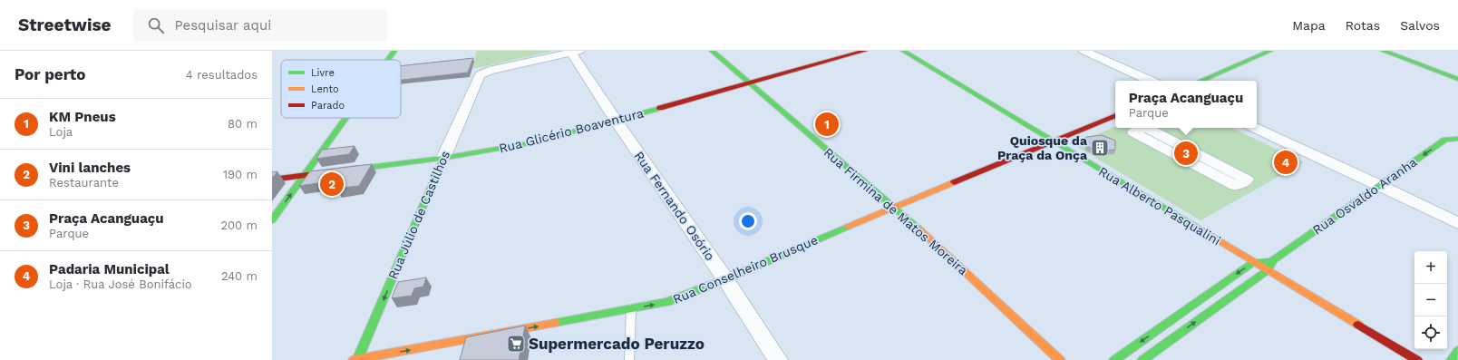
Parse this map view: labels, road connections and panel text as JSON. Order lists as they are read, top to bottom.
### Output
{
  "streets": {
    "street": [
      "Rua Glicério Boaventura",
      "Rua Osvaldo Aranha",
      "Rua Fernando Osório",
      "Rua Alberto Pasqualini",
      "Rua Firmina de Matos Moreira",
      "Rua Júlio de Castilhos",
      "Rua Conselheiro Brusque"
    ]
  },
  "crossings": [
    ["Rua Glicério Boaventura", "Rua Fernando Osório"],
    ["Rua Glicério Boaventura", "Rua Firmina de Matos Moreira"],
    ["Rua Glicério Boaventura", "Rua Júlio de Castilhos"],
    ["Rua Osvaldo Aranha", "Rua Alberto Pasqualini"],
    ["Rua Fernando Osório", "Rua Júlio de Castilhos"],
    ["Rua Fernando Osório", "Rua Conselheiro Brusque"],
    ["Rua Alberto Pasqualini", "Rua Conselheiro Brusque"],
    ["Rua Firmina de Matos Moreira", "Rua Conselheiro Brusque"],
    ["Rua Júlio de Castilhos", "Rua Conselheiro Brusque"]
  ],
  "one_way": ["Rua Júlio de Castilhos", "Rua Conselheiro Brusque"],
  "places": {
    "building": ["Quiosque da Praça da Onça"],
    "supermarket": ["Supermercado Peruzzo"]
  },
  "legend": ["Livre", "Lento", "Parado"],
  "page": {
    "header": "Streetwise",
    "search": "Pesquisar aqui",
    "nav": ["Mapa", "Rotas", "Salvos"],
    "heading": ["Por perto", "4 resultados"],
    "popup": ["Praça Acanguaçu", "Parque"],
    "list": [
      {
        "mark": "1",
        "name": "KM Pneus",
        "note": "Loja",
        "value": "80 m"
      },
      {
        "mark": "2",
        "name": "Vini lanches",
        "note": "Restaurante",
        "value": "190 m"
      },
      {
        "mark": "3",
        "name": "Praça Acanguaçu",
        "note": "Parque",
        "value": "200 m"
      },
      {
        "mark": "4",
        "name": "Padaria Municipal",
        "note": "Loja · Rua José Bonifácio",
        "value": "240 m"
      }
    ],
    "pins": [
      "1",
      "3",
      "4",
      "2"
    ],
    "map_buttons": ["+", "−"]
  }
}
